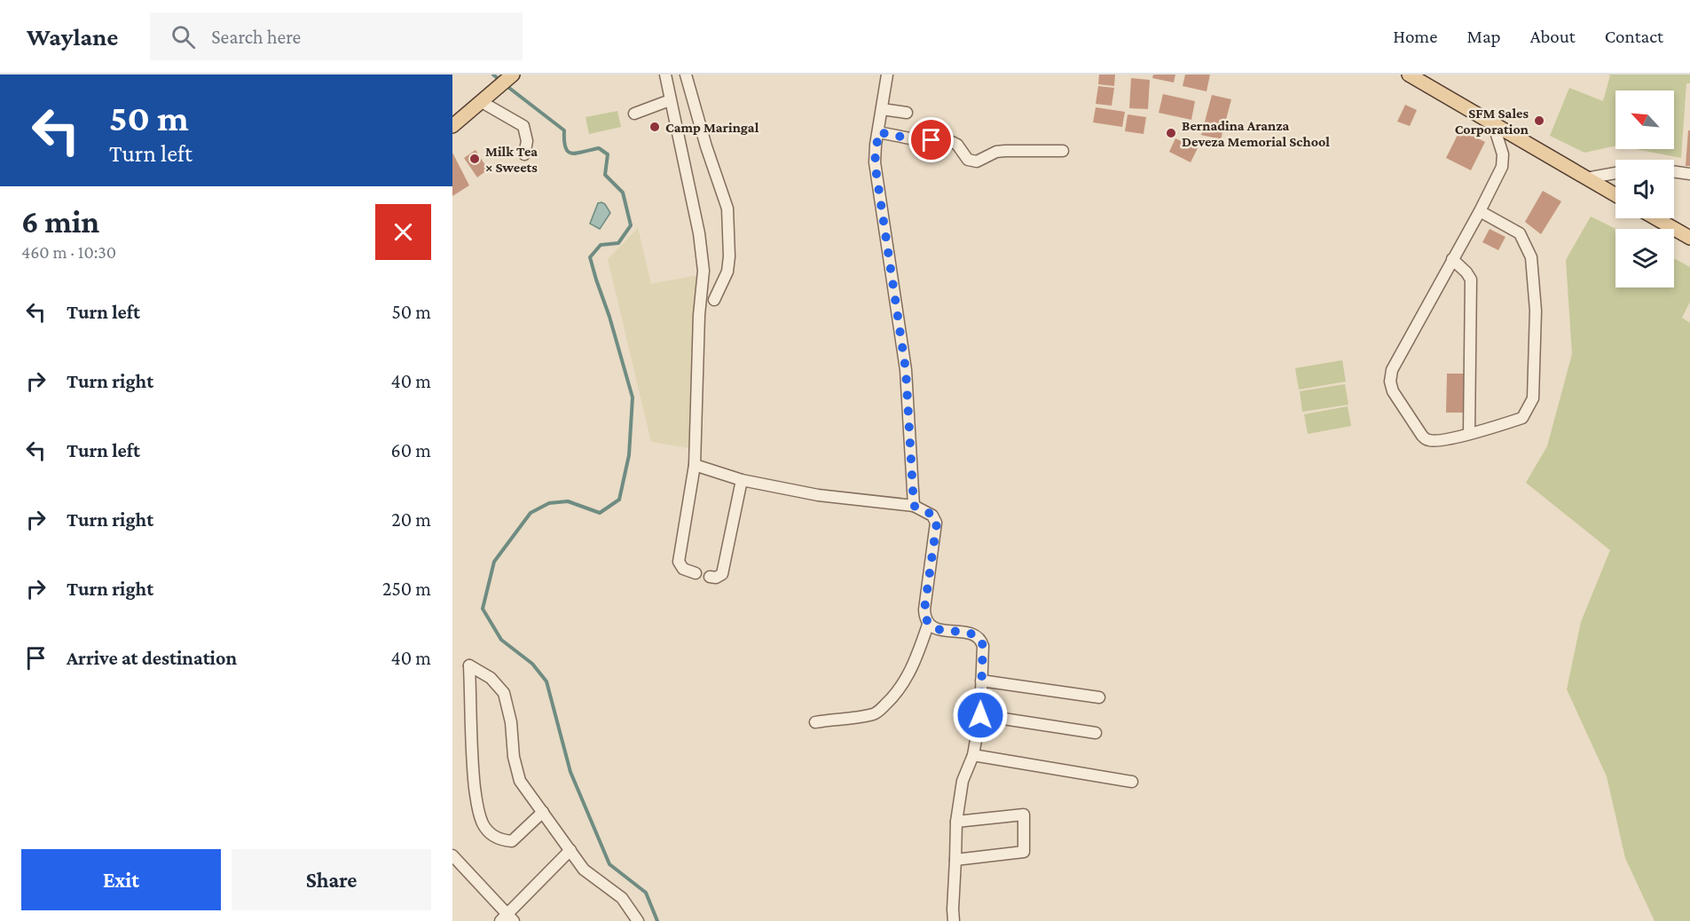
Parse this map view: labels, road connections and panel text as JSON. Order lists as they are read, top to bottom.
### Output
{
  "places": [
    "SFM Sales Corporation",
    "Camp Maringal",
    "Bernadina Aranza Deveza Memorial School",
    "Milk Tea × Sweets"
  ],
  "north": "top left",
  "page": {
    "header": "Waylane",
    "search": "Search here",
    "nav": [
      "Home",
      "Map",
      "About",
      "Contact"
    ],
    "turn": ["50 m", "Turn left"],
    "heading": ["6 min", "460 m · 10:30"],
    "list": [
      {
        "name": "Turn left",
        "value": "50 m"
      },
      {
        "name": "Turn right",
        "value": "40 m"
      },
      {
        "name": "Turn left",
        "value": "60 m"
      },
      {
        "name": "Turn right",
        "value": "20 m"
      },
      {
        "name": "Turn right",
        "value": "250 m"
      },
      {
        "name": "Arrive at destination",
        "value": "40 m"
      }
    ],
    "buttons": ["Exit", "Share"]
  }
}
